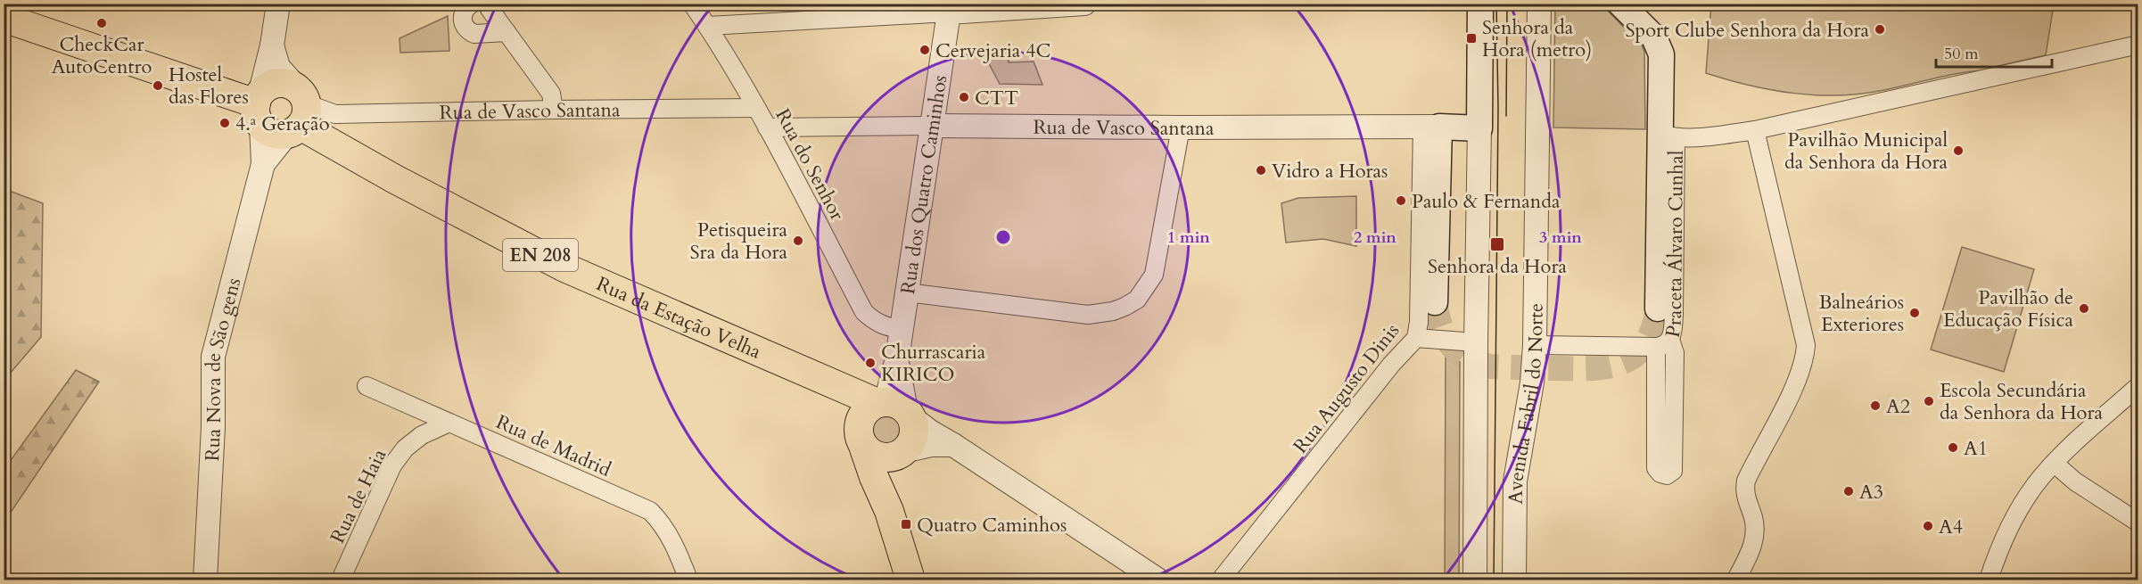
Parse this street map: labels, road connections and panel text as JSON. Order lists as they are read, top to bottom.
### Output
{
  "streets": {
    "main road": [
      "Rua de Vasco Santana",
      "Praceta Álvaro Cunhal",
      "EN 208",
      "Rua da Estação Velha",
      "Avenida Fabril do Norte"
    ],
    "street": [
      "Rua do Senhor",
      "Rua dos Quatro Caminhos",
      "Rua Nova de São gens",
      "Rua Augusto Dinis",
      "Rua de Madrid",
      "Rua de Haia"
    ]
  },
  "crossings": [
    ["Rua de Vasco Santana", "Rua do Senhor"],
    ["Rua de Vasco Santana", "Rua dos Quatro Caminhos"],
    ["Rua de Vasco Santana", "EN 208"],
    ["Rua de Vasco Santana", "Rua da Estação Velha"],
    ["Rua de Vasco Santana", "Rua Nova de São gens"],
    ["Rua de Vasco Santana", "Rua Augusto Dinis"],
    ["Rua de Vasco Santana", "Avenida Fabril do Norte"],
    ["Rua do Senhor", "Rua dos Quatro Caminhos"],
    ["Rua dos Quatro Caminhos", "EN 208"],
    ["Rua dos Quatro Caminhos", "Rua da Estação Velha"],
    ["Praceta Álvaro Cunhal", "Avenida Fabril do Norte"],
    ["EN 208", "Rua da Estação Velha"],
    ["EN 208", "Rua Nova de São gens"],
    ["Rua da Estação Velha", "Rua Nova de São gens"],
    ["Rua de Madrid", "Rua de Haia"]
  ],
  "places": {
    "other": [
      "CheckCar AutoCentro",
      "Sport Clube Senhora da Hora",
      "Cervejaria 4C",
      "Hostel das Flores",
      "CTT",
      "4.ª Geração",
      "Pavilhão Municipal da Senhora da Hora",
      "Vidro a Horas",
      "Paulo & Fernanda",
      "Petisqueira Sra da Hora",
      "Pavilhão de Educação Física",
      "Balneários Exteriores",
      "Churrascaria KIRICO",
      "Escola Secundária da Senhora da Hora",
      "A2",
      "A1",
      "A3",
      "A4"
    ],
    "transit": ["Senhora da Hora (metro)", "Senhora da Hora", "Quatro Caminhos"]
  },
  "scale_bar": "50 m",
  "rings": ["1 min", "2 min", "3 min"]
}
